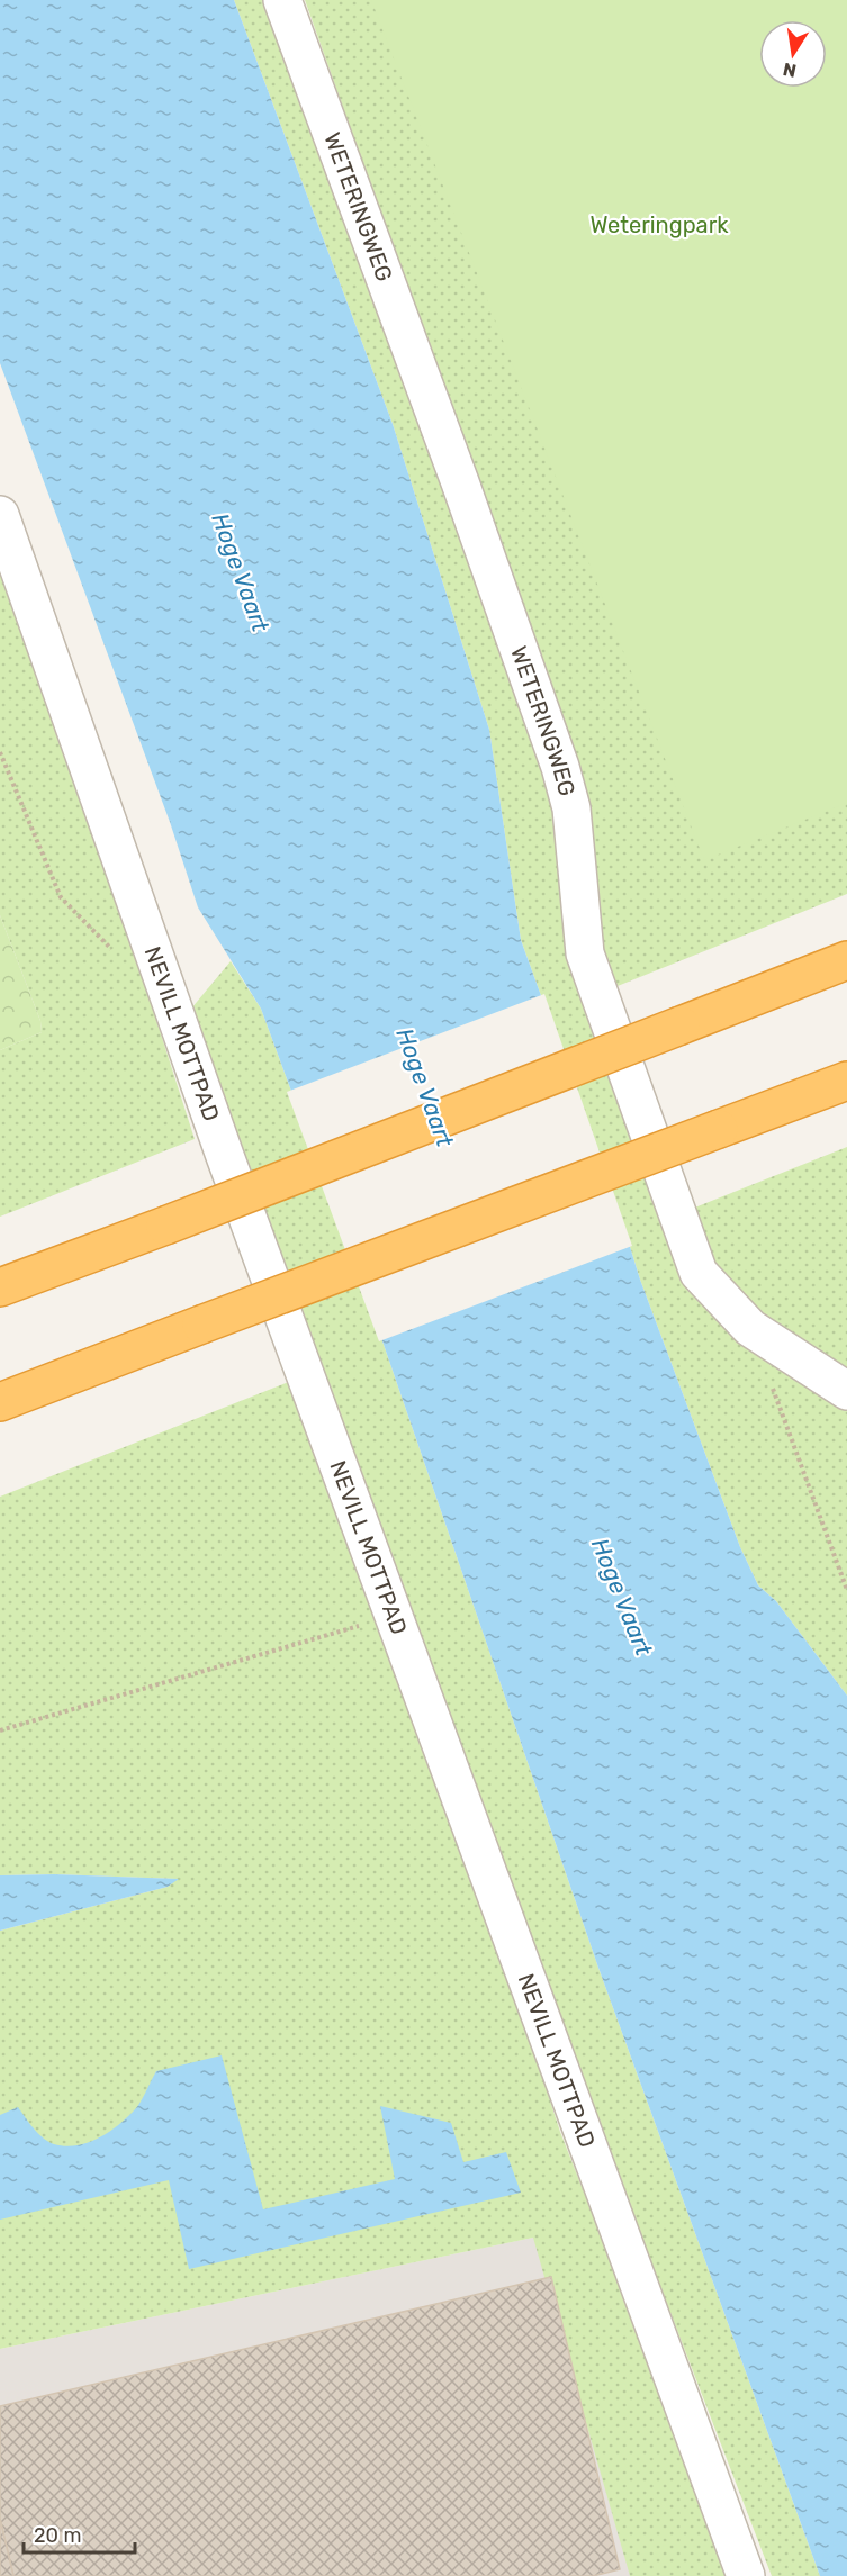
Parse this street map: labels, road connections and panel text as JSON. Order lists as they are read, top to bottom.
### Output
{
  "streets": {
    "street": ["WETERINGWEG", "NEVILL MOTTPAD"]
  },
  "water": ["Hoge Vaart"],
  "parks": ["Weteringpark"],
  "scale_bar": "20 m",
  "north": "bottom"
}
